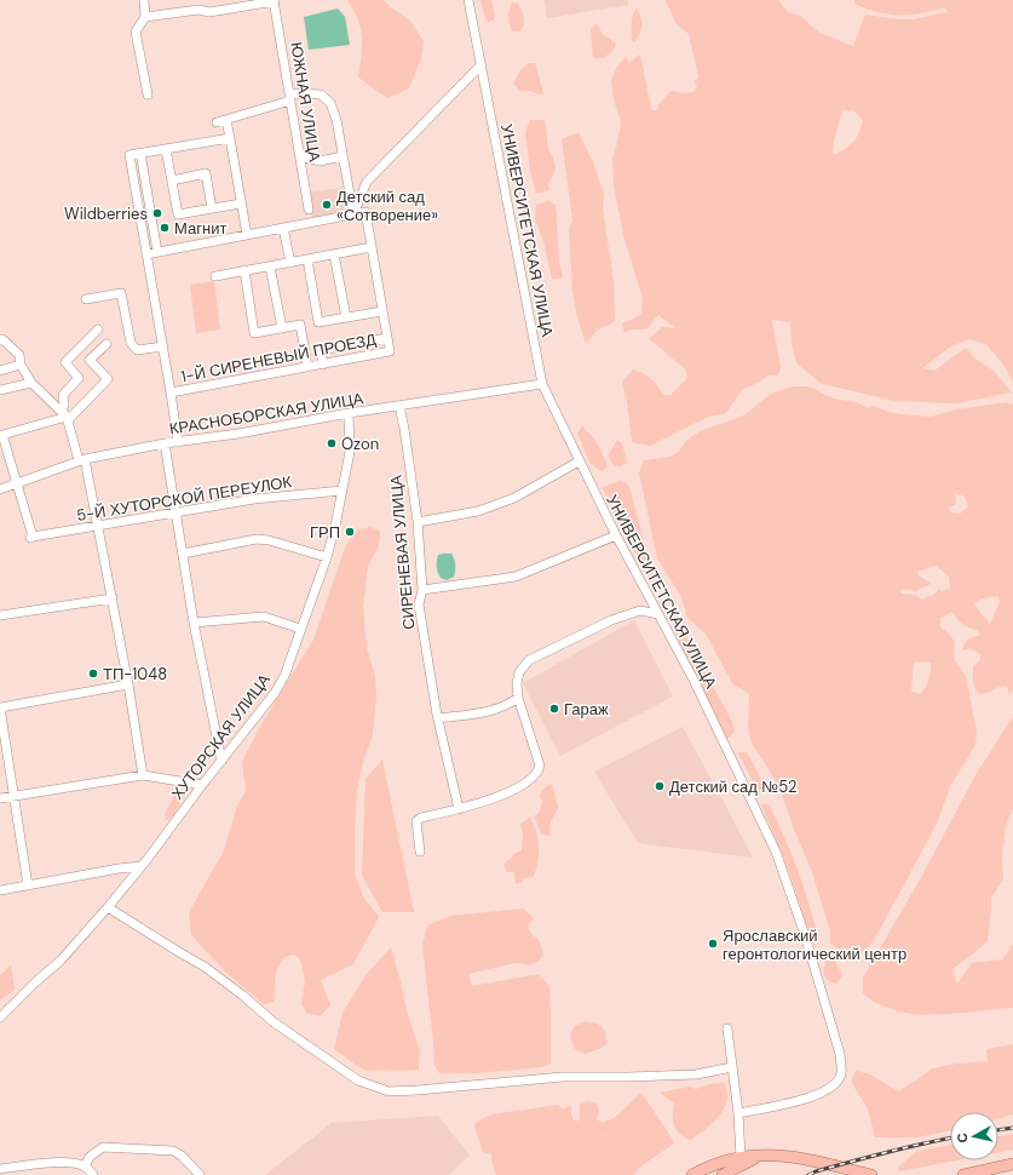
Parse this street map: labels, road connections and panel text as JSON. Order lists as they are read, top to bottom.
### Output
{
  "streets": {
    "street": [
      "ЮЖНАЯ УЛИЦА",
      "УНИВЕРСИТЕТСКАЯ УЛИЦА",
      "1-Й СИРЕНЕВЫЙ ПРОЕЗД",
      "КРАСНОБОРСКАЯ УЛИЦА",
      "5-Й ХУТОРСКОЙ ПЕРЕУЛОК",
      "СИРЕНЕВАЯ УЛИЦА",
      "ХУТОРСКАЯ УЛИЦА"
    ]
  },
  "crossings": [
    ["УНИВЕРСИТЕТСКАЯ УЛИЦА", "КРАСНОБОРСКАЯ УЛИЦА"],
    ["1-Й СИРЕНЕВЫЙ ПРОЕЗД", "КРАСНОБОРСКАЯ УЛИЦА"],
    ["КРАСНОБОРСКАЯ УЛИЦА", "5-Й ХУТОРСКОЙ ПЕРЕУЛОК"],
    ["КРАСНОБОРСКАЯ УЛИЦА", "СИРЕНЕВАЯ УЛИЦА"],
    ["КРАСНОБОРСКАЯ УЛИЦА", "ХУТОРСКАЯ УЛИЦА"],
    ["5-Й ХУТОРСКОЙ ПЕРЕУЛОК", "ХУТОРСКАЯ УЛИЦА"]
  ],
  "places": [
    "Детский сад «Сотворение»",
    "Wildberries",
    "Магнит",
    "Ozon",
    "ГРП",
    "ТП-1048",
    "Гараж",
    "Детский сад №52",
    "Ярославский геронтологический центр"
  ],
  "north": "left"
}
